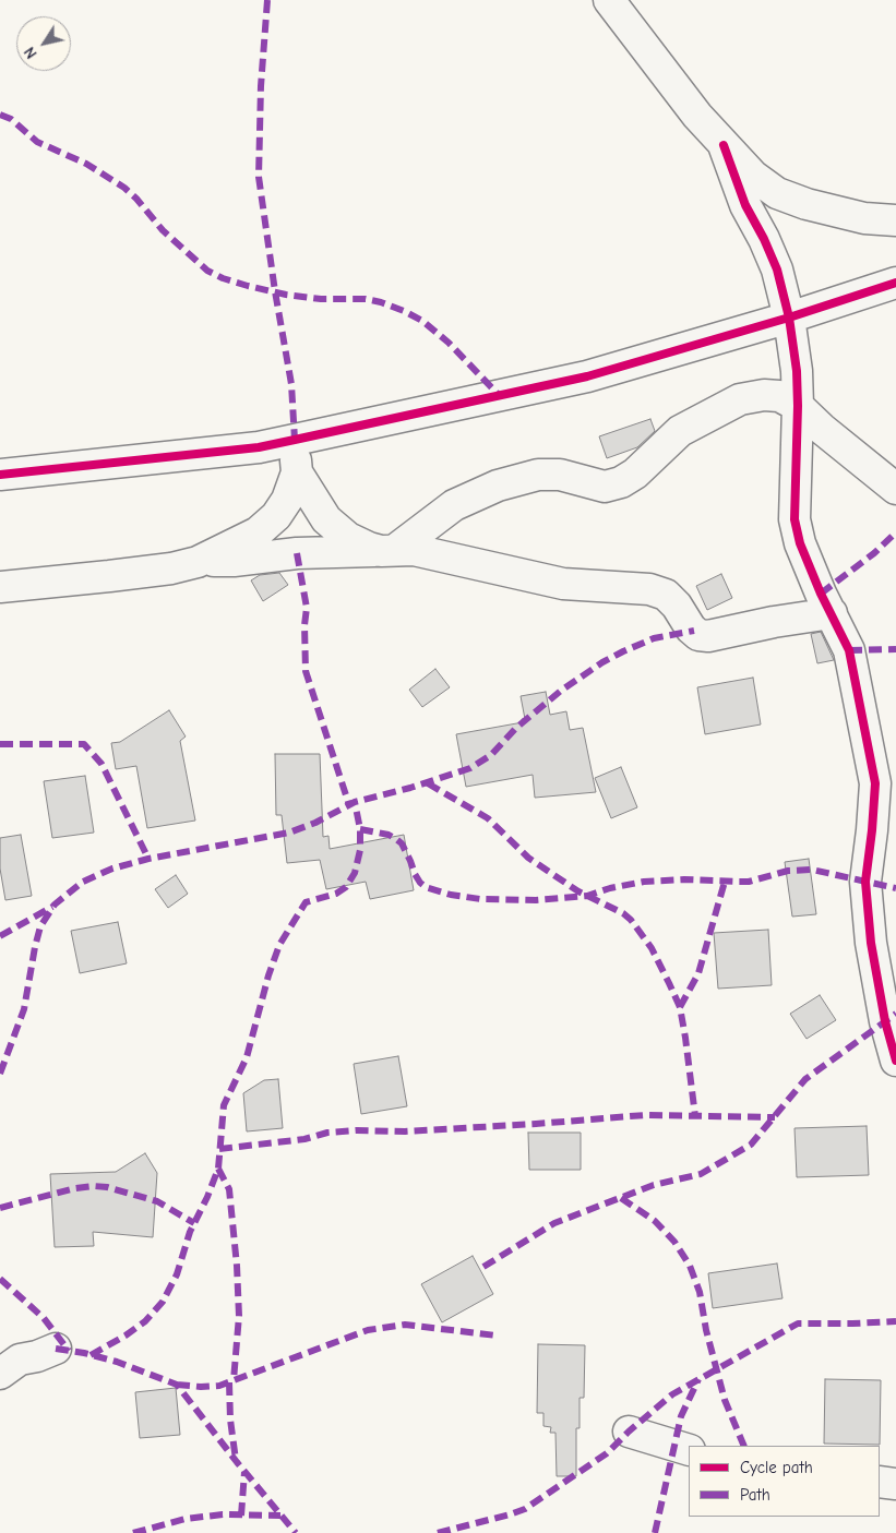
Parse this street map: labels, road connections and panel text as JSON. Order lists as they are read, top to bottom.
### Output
{
  "legend": ["Cycle path", "Path"],
  "north": "bottom left"
}
